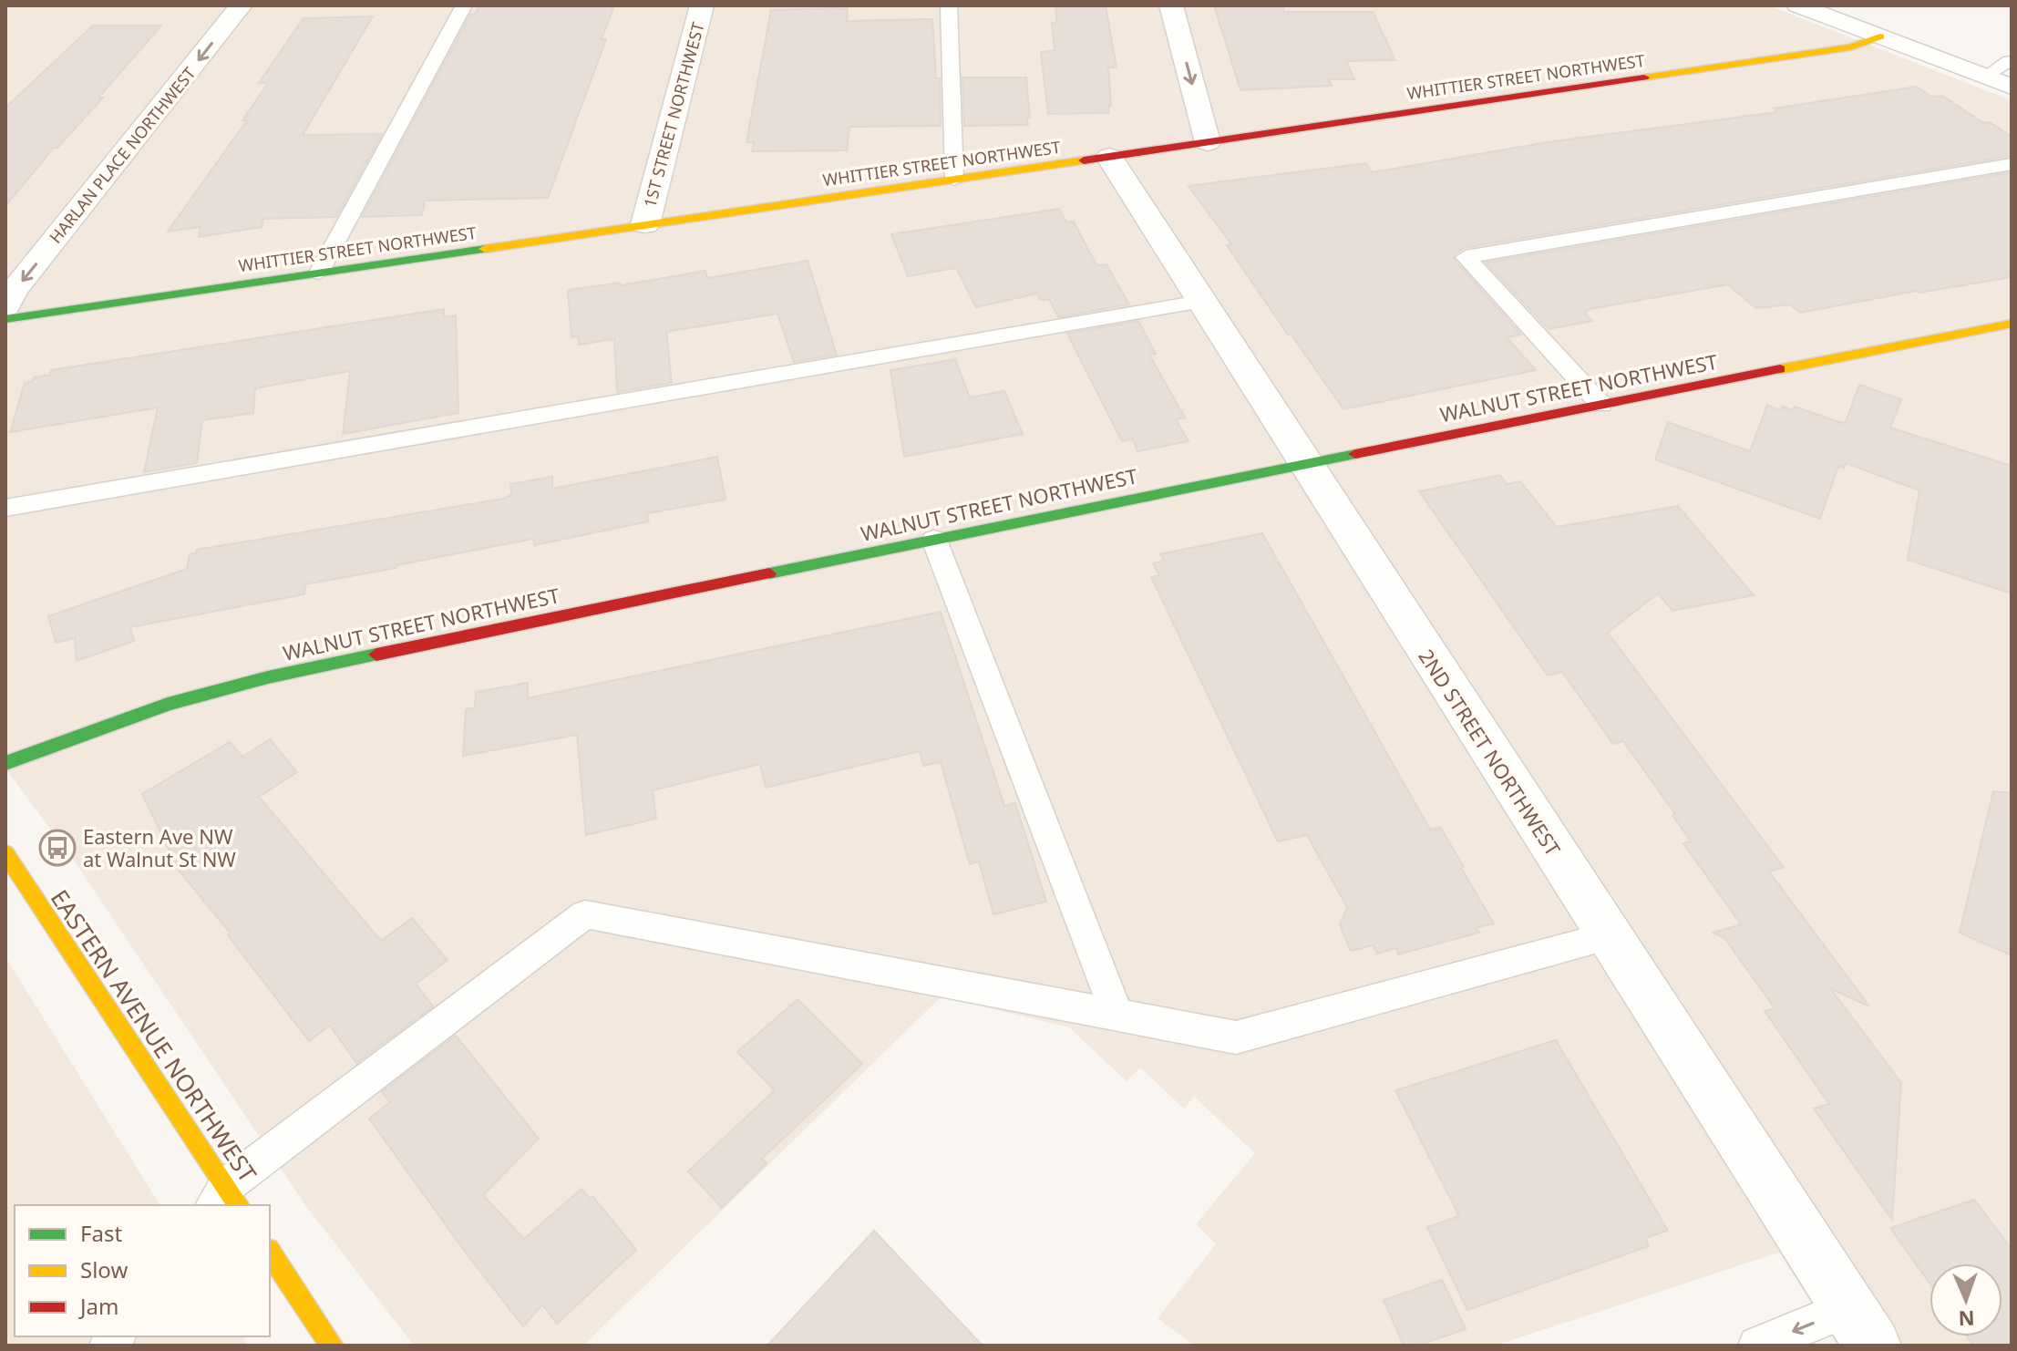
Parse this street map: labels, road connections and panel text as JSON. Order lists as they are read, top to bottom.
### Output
{
  "streets": {
    "street": [
      "WHITTIER STREET NORTHWEST",
      "1ST STREET NORTHWEST",
      "HARLAN PLACE NORTHWEST",
      "WALNUT STREET NORTHWEST",
      "2ND STREET NORTHWEST",
      "EASTERN AVENUE NORTHWEST"
    ]
  },
  "crossings": [
    ["WHITTIER STREET NORTHWEST", "1ST STREET NORTHWEST"],
    ["WHITTIER STREET NORTHWEST", "2ND STREET NORTHWEST"],
    ["WALNUT STREET NORTHWEST", "2ND STREET NORTHWEST"]
  ],
  "one_way": ["HARLAN PLACE NORTHWEST"],
  "places": {
    "bus stop": ["Eastern Ave NW at Walnut St NW"]
  },
  "legend": ["Fast", "Slow", "Jam"],
  "north": "bottom"
}
